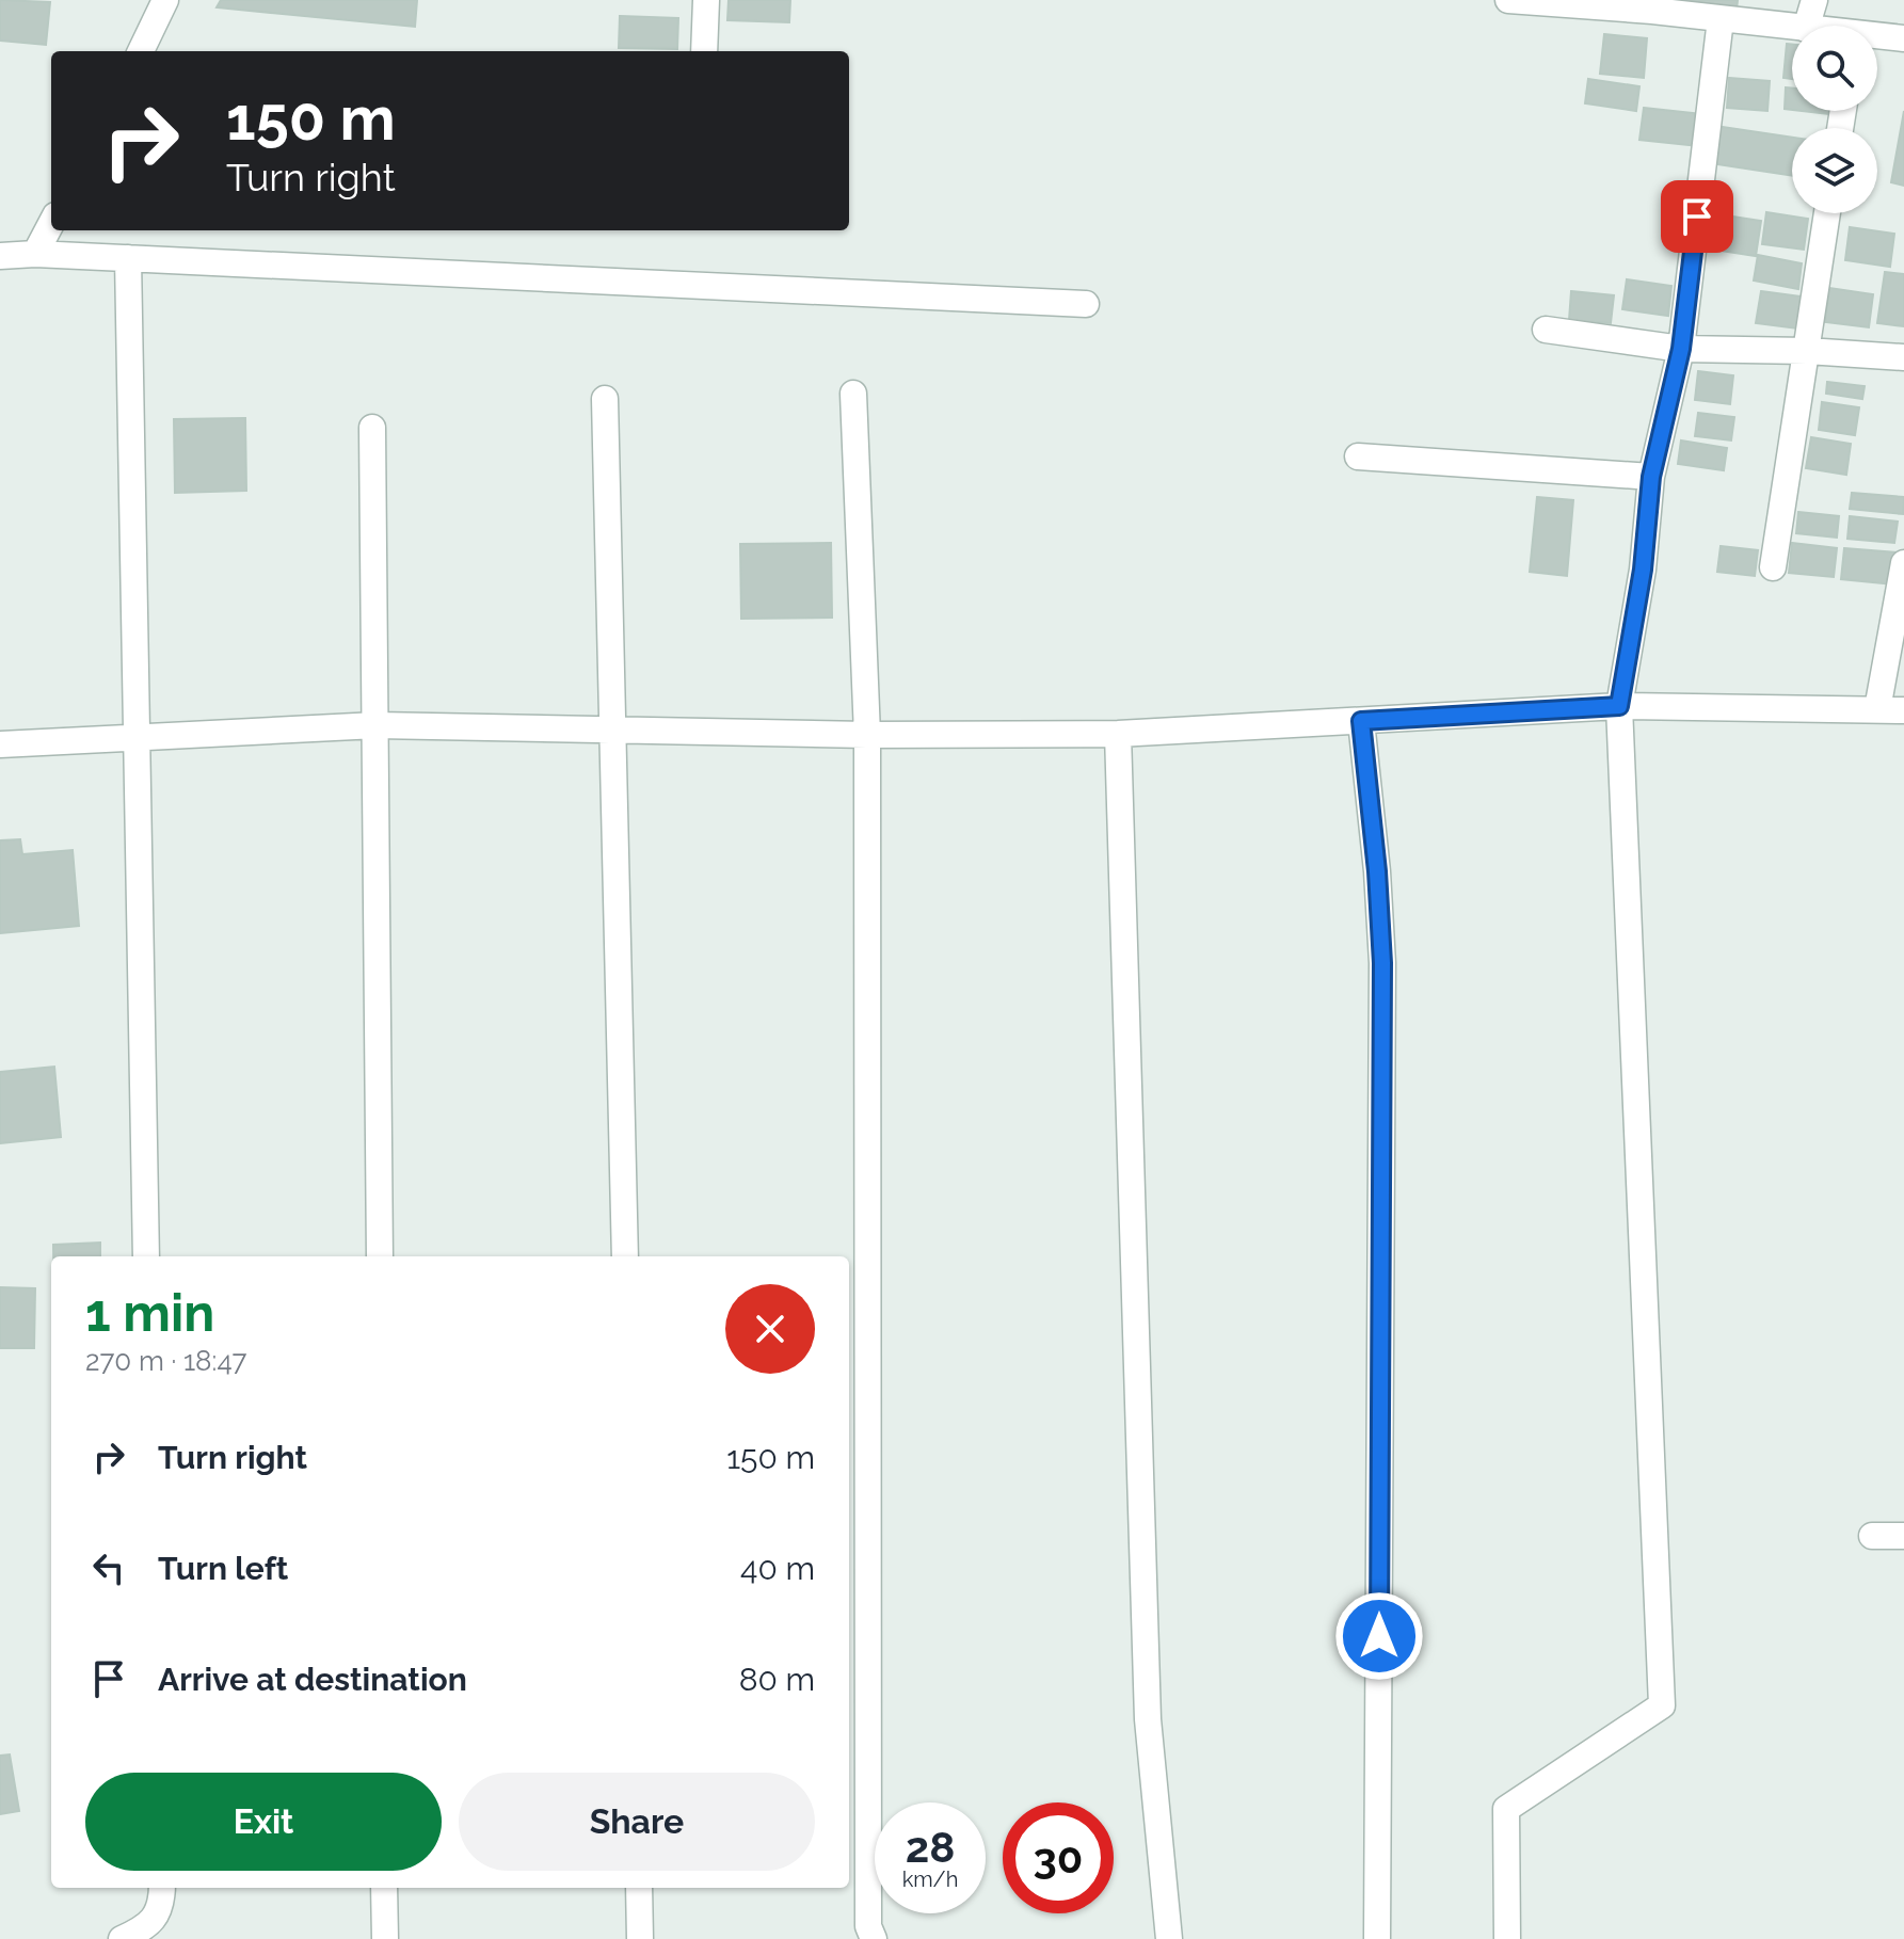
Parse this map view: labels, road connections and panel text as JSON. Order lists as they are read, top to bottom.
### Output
{
  "page": {
    "turn": ["150 m", "Turn right"],
    "heading": ["1 min", "270 m · 18:47"],
    "list": [
      {
        "name": "Turn right",
        "value": "150 m"
      },
      {
        "name": "Turn left",
        "value": "40 m"
      },
      {
        "name": "Arrive at destination",
        "value": "80 m"
      }
    ],
    "buttons": ["Exit", "Share"],
    "speed": "28 km/h",
    "limit": "30"
  }
}
